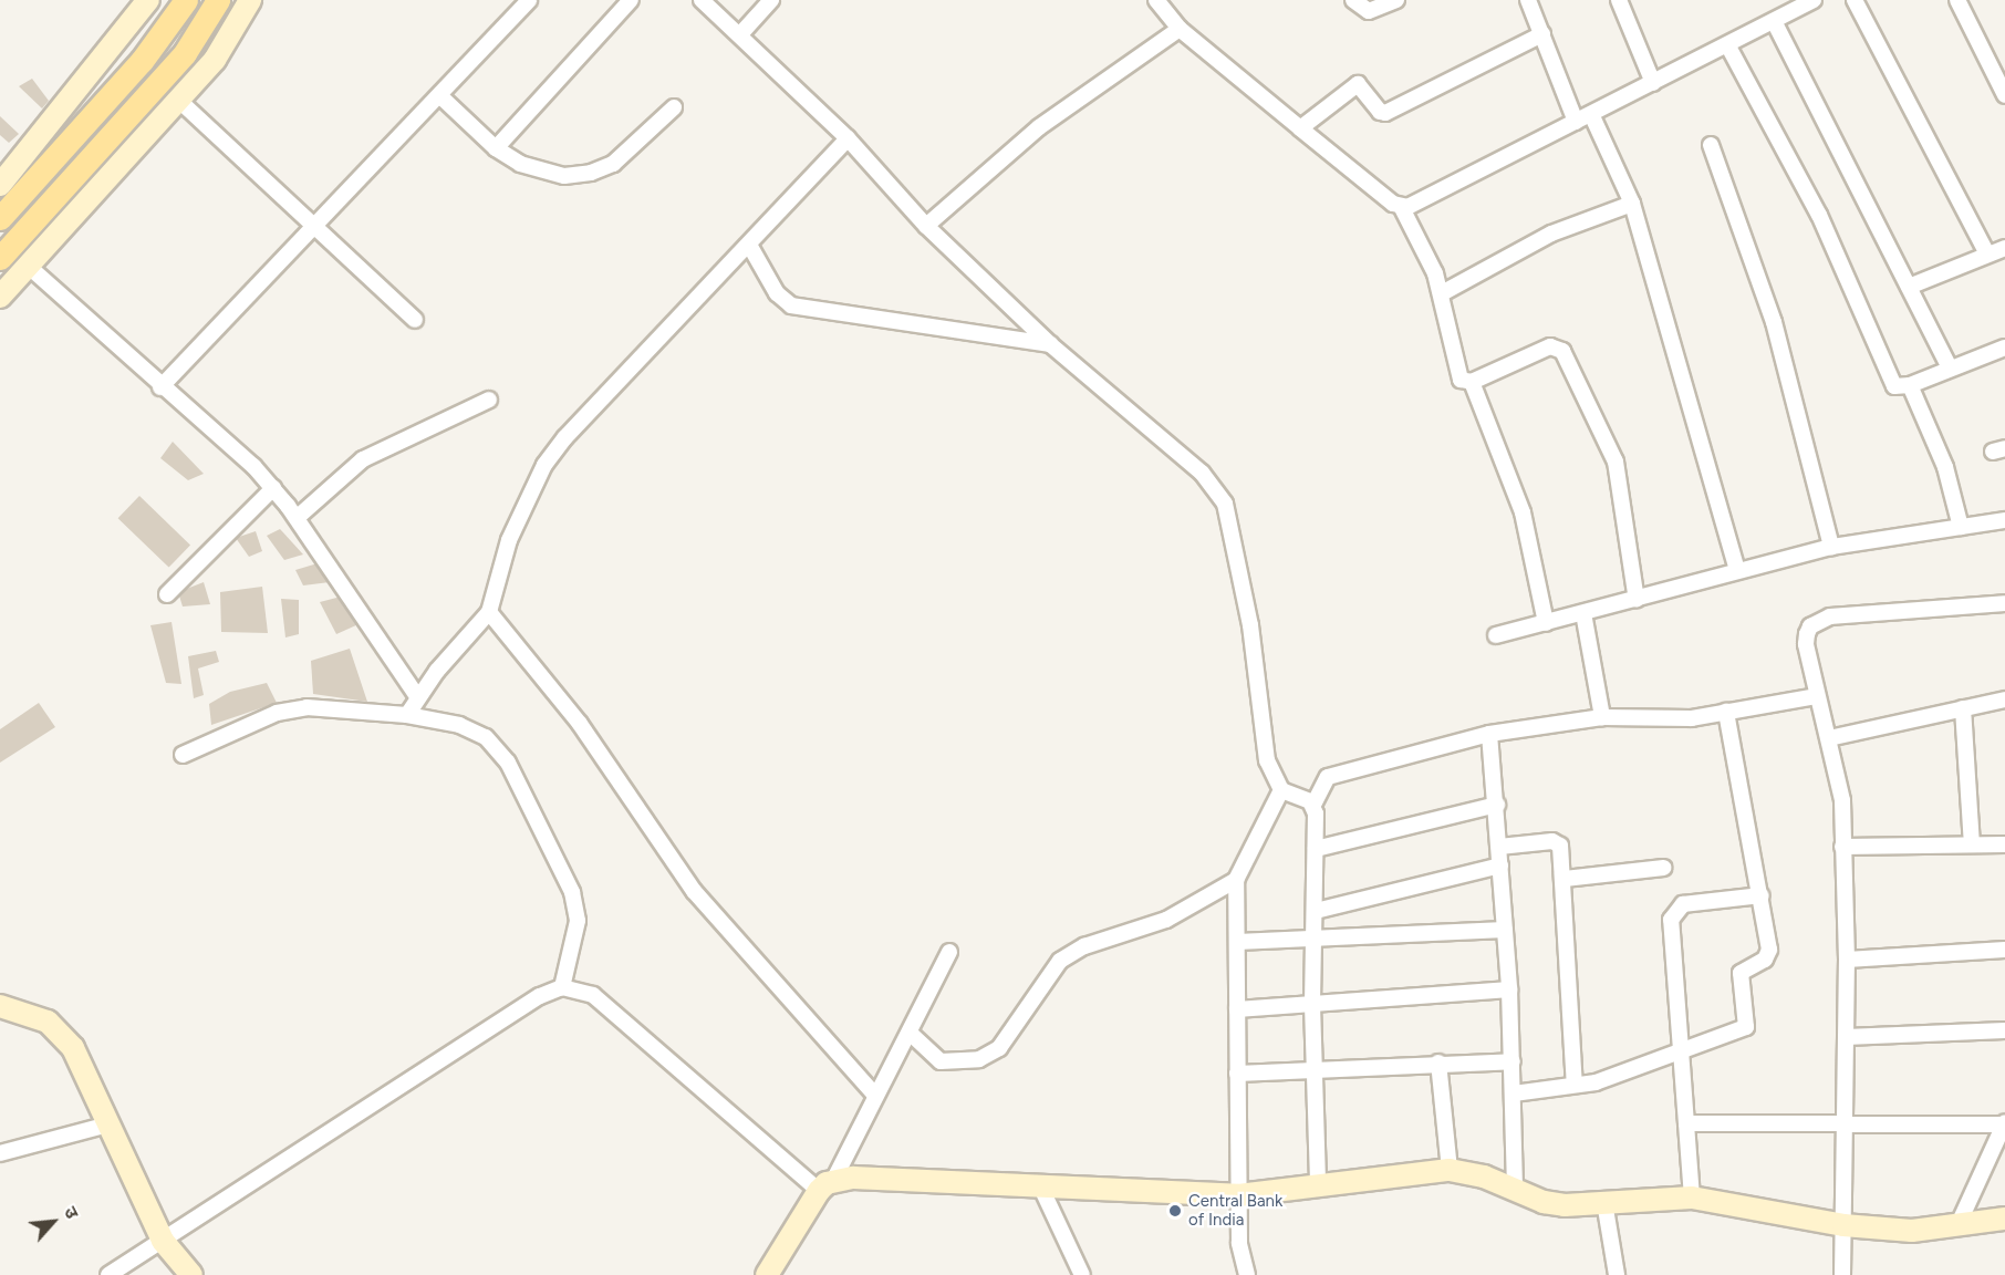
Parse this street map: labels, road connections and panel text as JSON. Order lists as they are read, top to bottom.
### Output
{
  "places": ["Central Bank of India"],
  "north": "top right"
}
